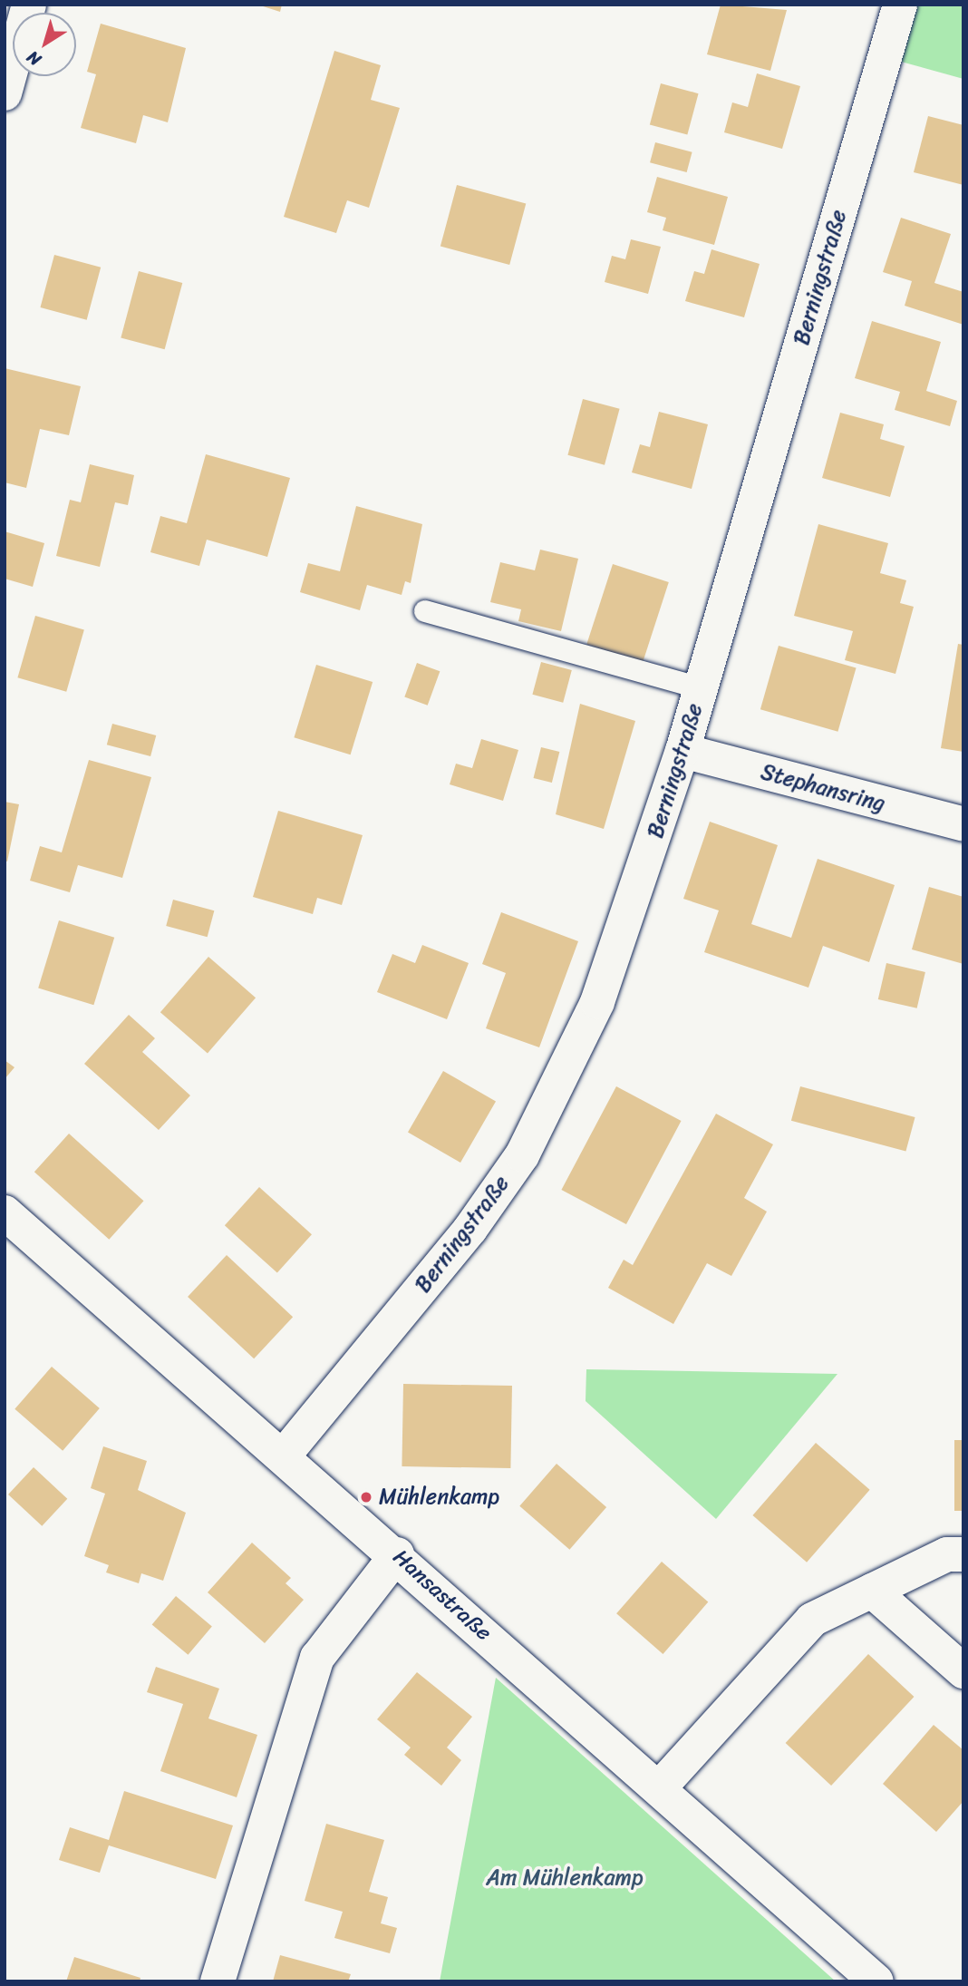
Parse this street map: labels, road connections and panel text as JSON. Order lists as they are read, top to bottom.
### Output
{
  "streets": {
    "street": ["Berningstraße", "Stephansring", "Hansastraße"]
  },
  "crossings": [
    ["Berningstraße", "Stephansring"],
    ["Berningstraße", "Hansastraße"]
  ],
  "parks": ["Am Mühlenkamp"],
  "places": ["Mühlenkamp"],
  "north": "bottom left"
}
